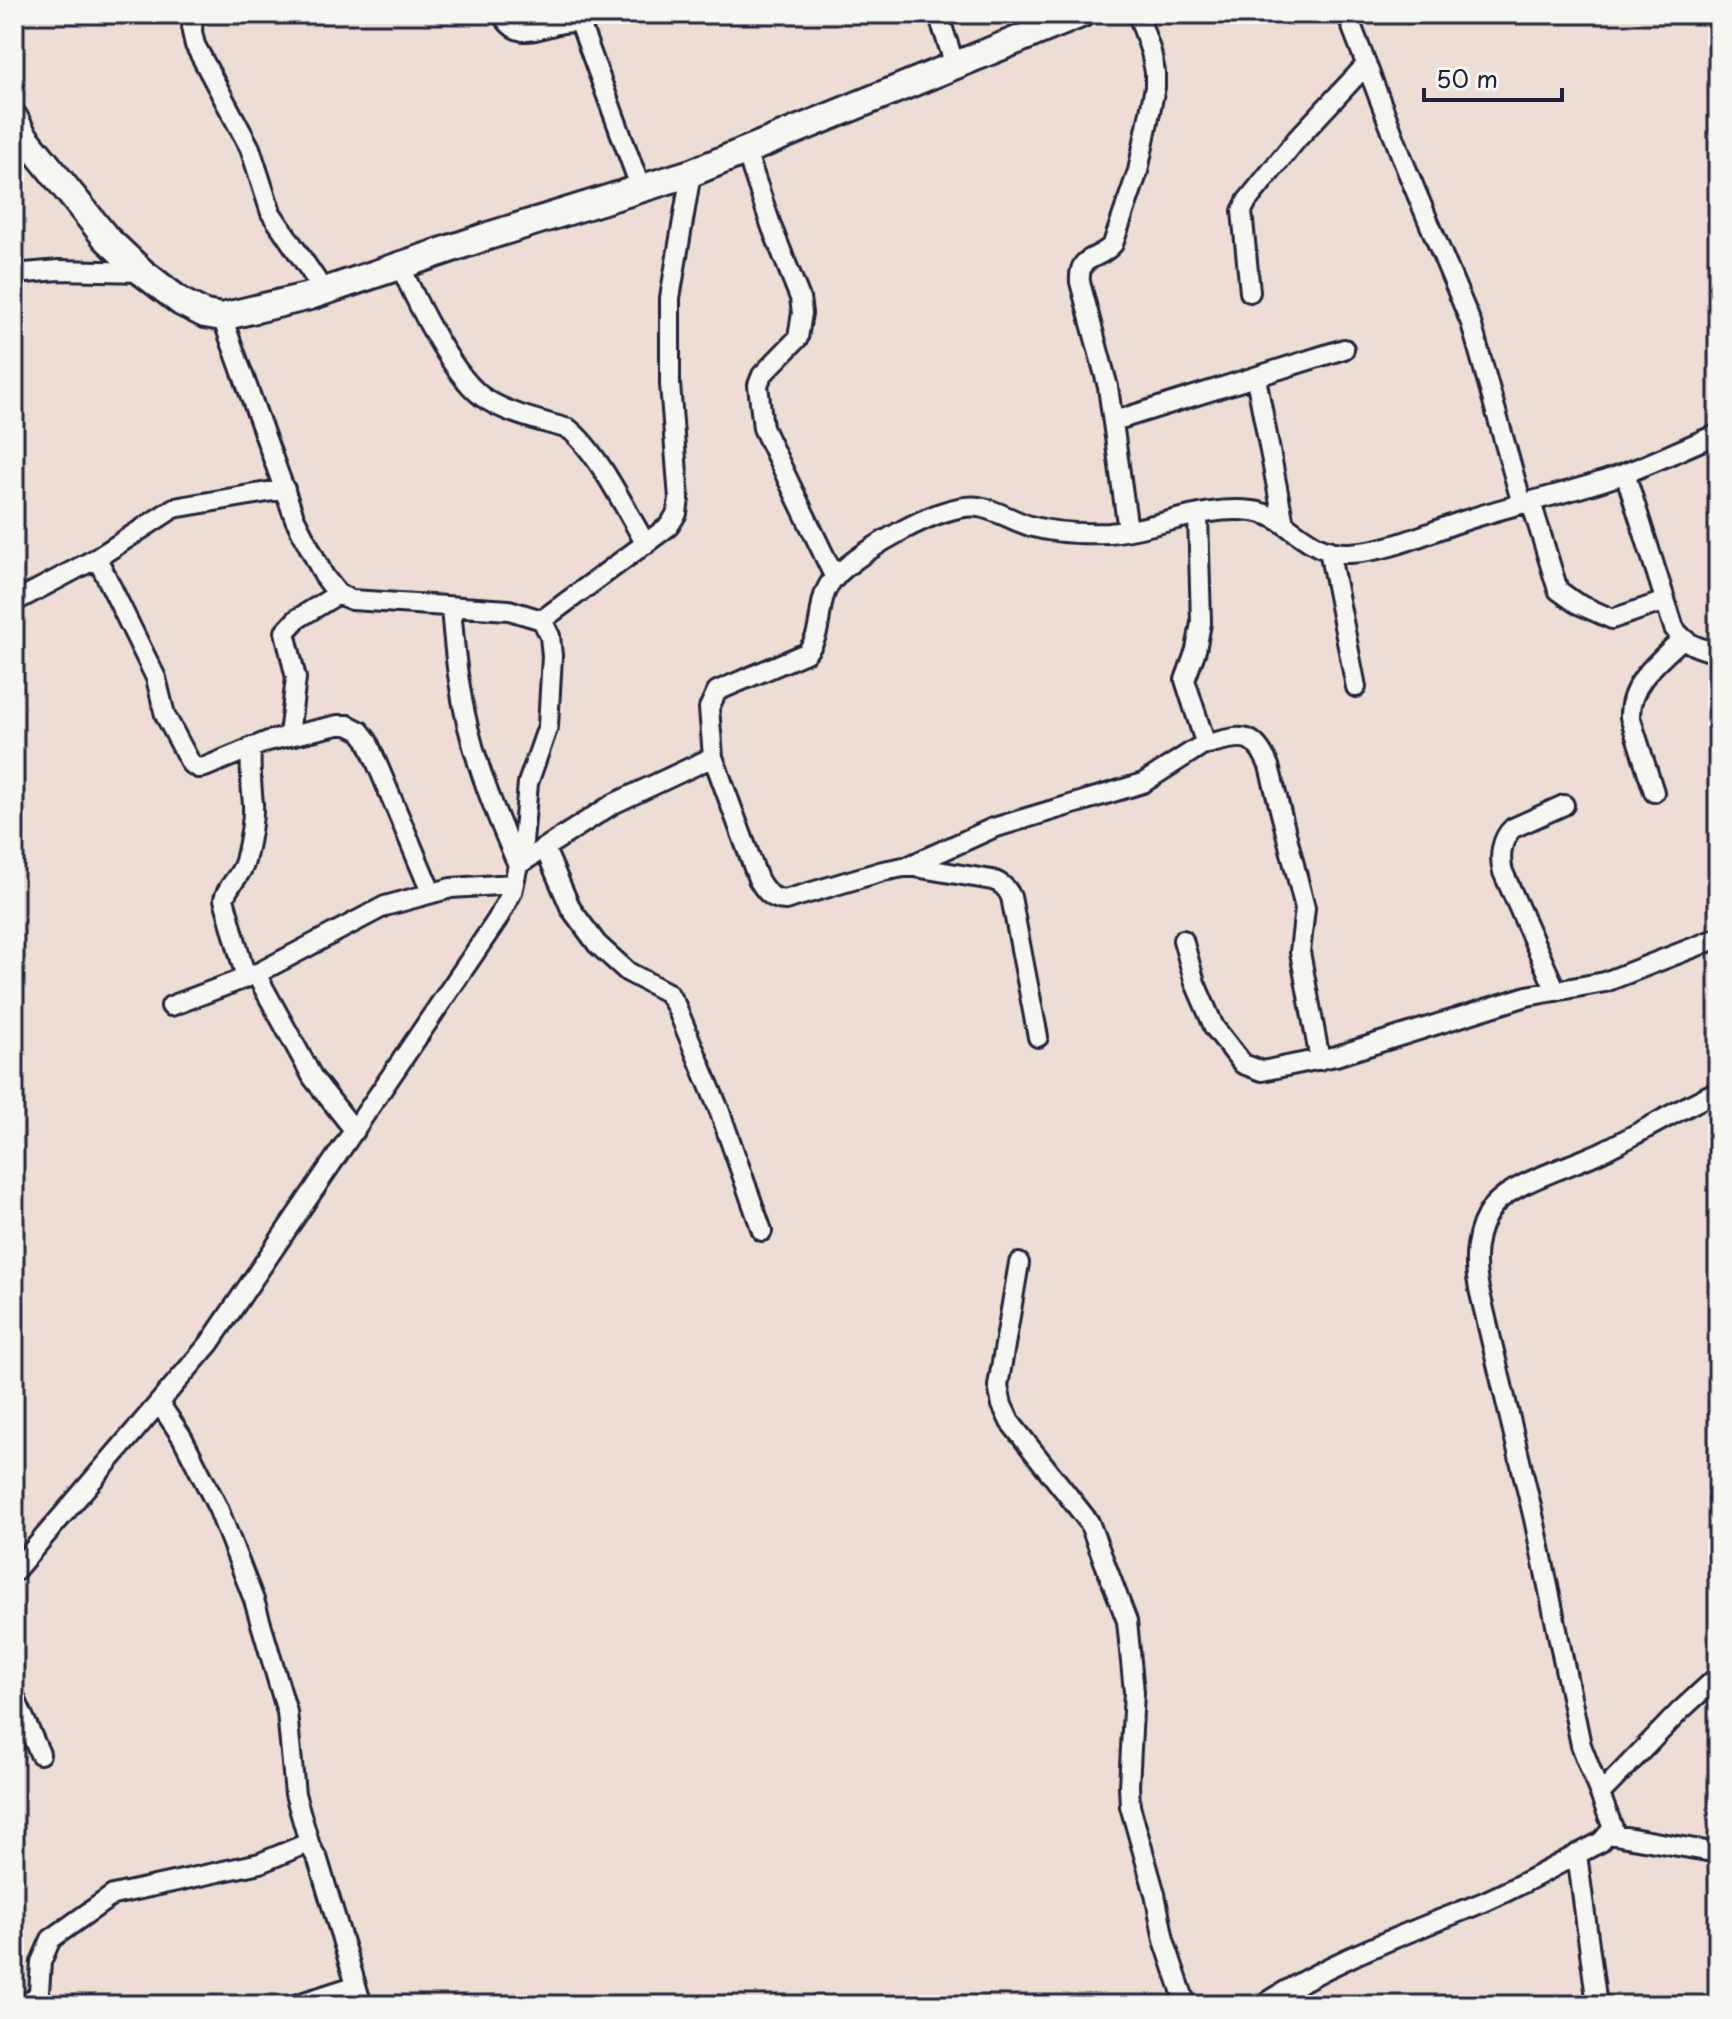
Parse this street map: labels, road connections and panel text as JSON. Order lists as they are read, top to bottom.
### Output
{
  "scale_bar": "50 m"
}
